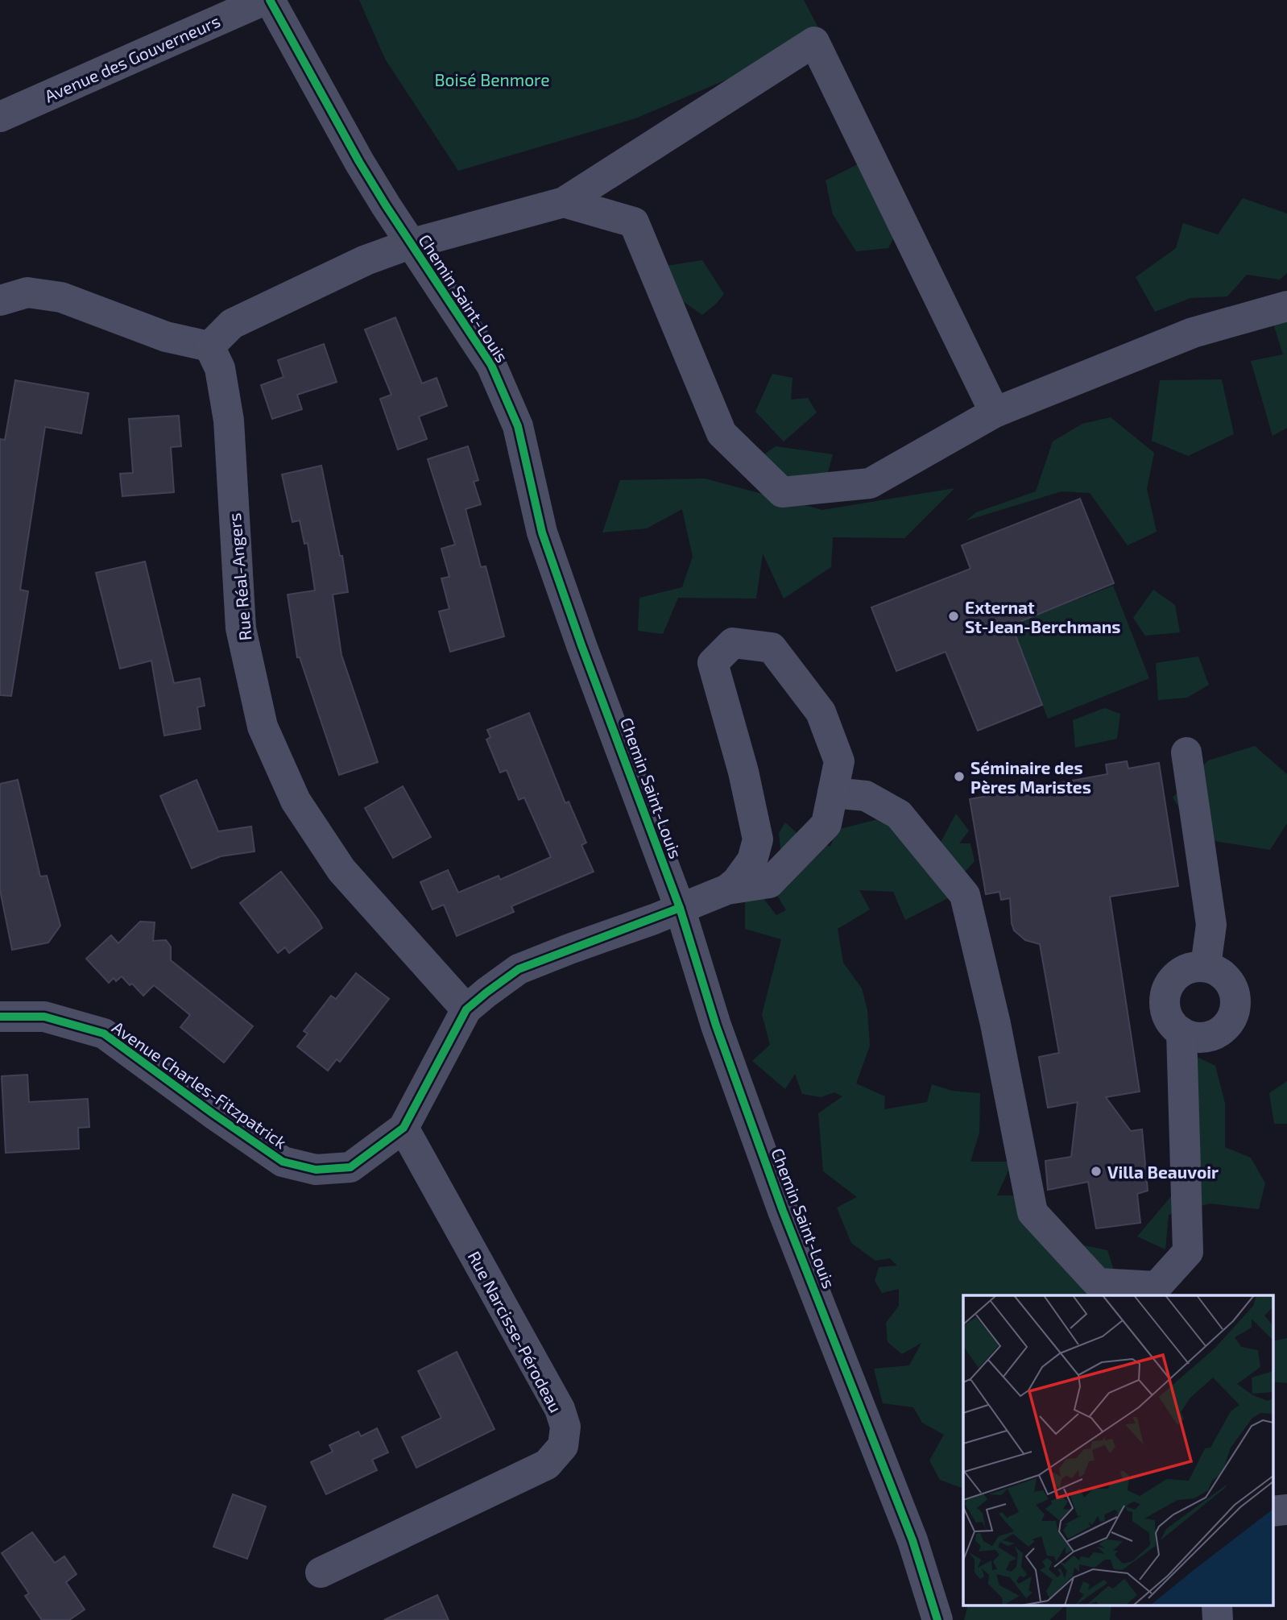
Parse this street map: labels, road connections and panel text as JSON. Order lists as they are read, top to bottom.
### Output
{
  "streets": {
    "street": [
      "Avenue des Gouverneurs",
      "Chemin Saint-Louis",
      "Rue Réal-Angers",
      "Avenue Charles-Fitzpatrick",
      "Rue Narcisse-Pérodeau"
    ]
  },
  "crossings": [
    ["Chemin Saint-Louis", "Avenue Charles-Fitzpatrick"],
    ["Rue Réal-Angers", "Avenue Charles-Fitzpatrick"],
    ["Avenue Charles-Fitzpatrick", "Rue Narcisse-Pérodeau"]
  ],
  "parks": ["Boisé Benmore"],
  "places": ["Externat St-Jean-Berchmans", "Séminaire des Pères Maristes", "Villa Beauvoir"]
}
